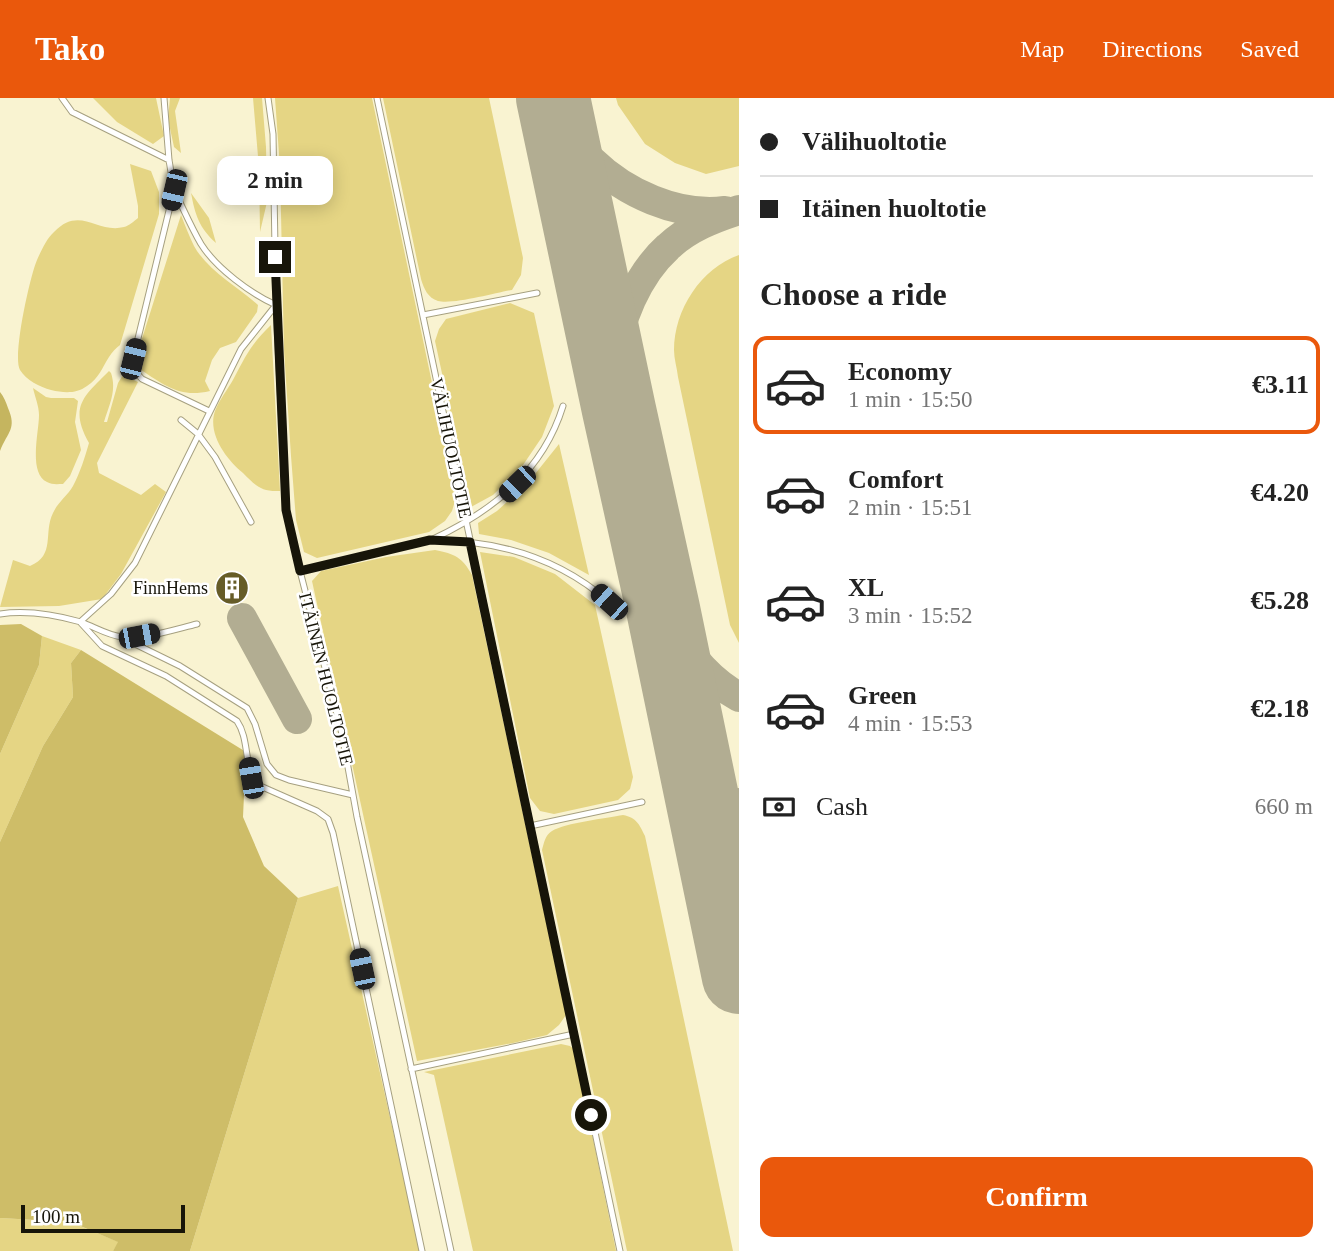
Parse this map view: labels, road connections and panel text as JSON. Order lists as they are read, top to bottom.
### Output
{
  "streets": {
    "lane": ["VÄLIHUOLTOTIE", "ITÄINEN HUOLTOTIE"]
  },
  "places": {
    "building": ["FinnHems"]
  },
  "scale_bar": "100 m",
  "page": {
    "header": "Tako",
    "nav": ["Map", "Directions", "Saved"],
    "banner": ["Välihuoltotie", "Itäinen huoltotie"],
    "bubble": "2 min",
    "heading": "Choose a ride",
    "list": [
      {
        "name": "Economy",
        "note": "1 min · 15:50",
        "value": "€3.11"
      },
      {
        "name": "Comfort",
        "note": "2 min · 15:51",
        "value": "€4.20"
      },
      {
        "name": "XL",
        "note": "3 min · 15:52",
        "value": "€5.28"
      },
      {
        "name": "Green",
        "note": "4 min · 15:53",
        "value": "€2.18"
      }
    ],
    "pay": ["Cash", "660 m"],
    "buttons": "Confirm",
    "scale": "100 m"
  }
}
